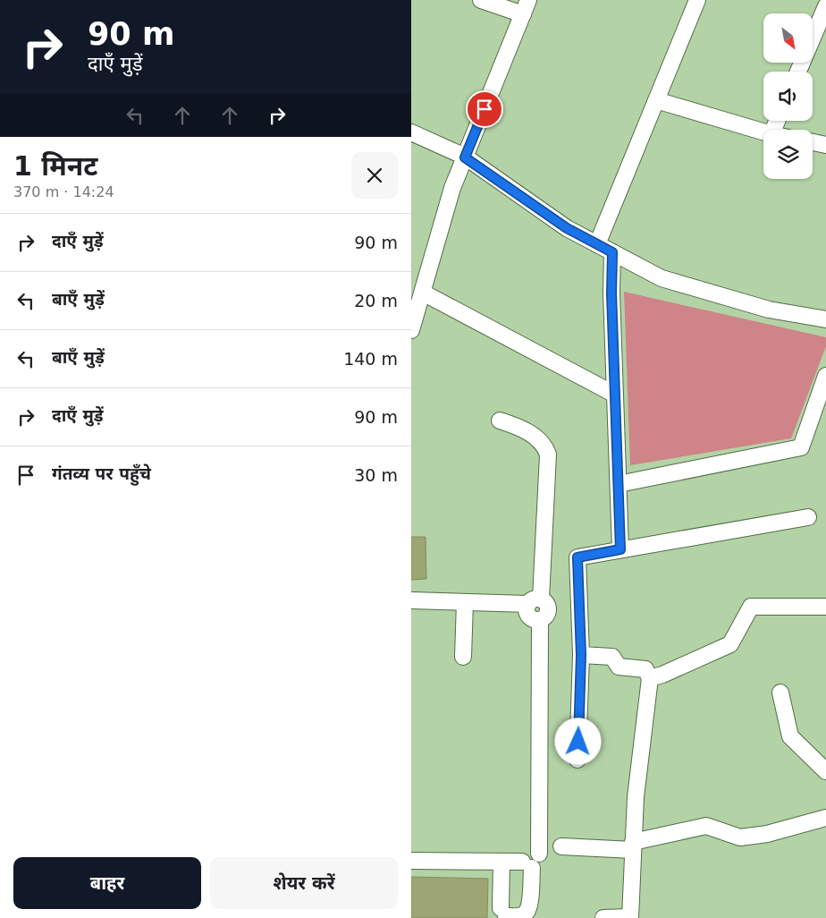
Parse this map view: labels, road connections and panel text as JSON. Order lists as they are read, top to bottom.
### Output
{
  "north": "bottom right",
  "page": {
    "turn": ["90 m", "दाएँ मुड़ें"],
    "heading": ["1 मिनट", "370 m · 14:24"],
    "list": [
      {
        "name": "दाएँ मुड़ें",
        "value": "90 m"
      },
      {
        "name": "बाएँ मुड़ें",
        "value": "20 m"
      },
      {
        "name": "बाएँ मुड़ें",
        "value": "140 m"
      },
      {
        "name": "दाएँ मुड़ें",
        "value": "90 m"
      },
      {
        "name": "गंतव्य पर पहुँचे",
        "value": "30 m"
      }
    ],
    "buttons": ["बाहर", "शेयर करें"]
  }
}
